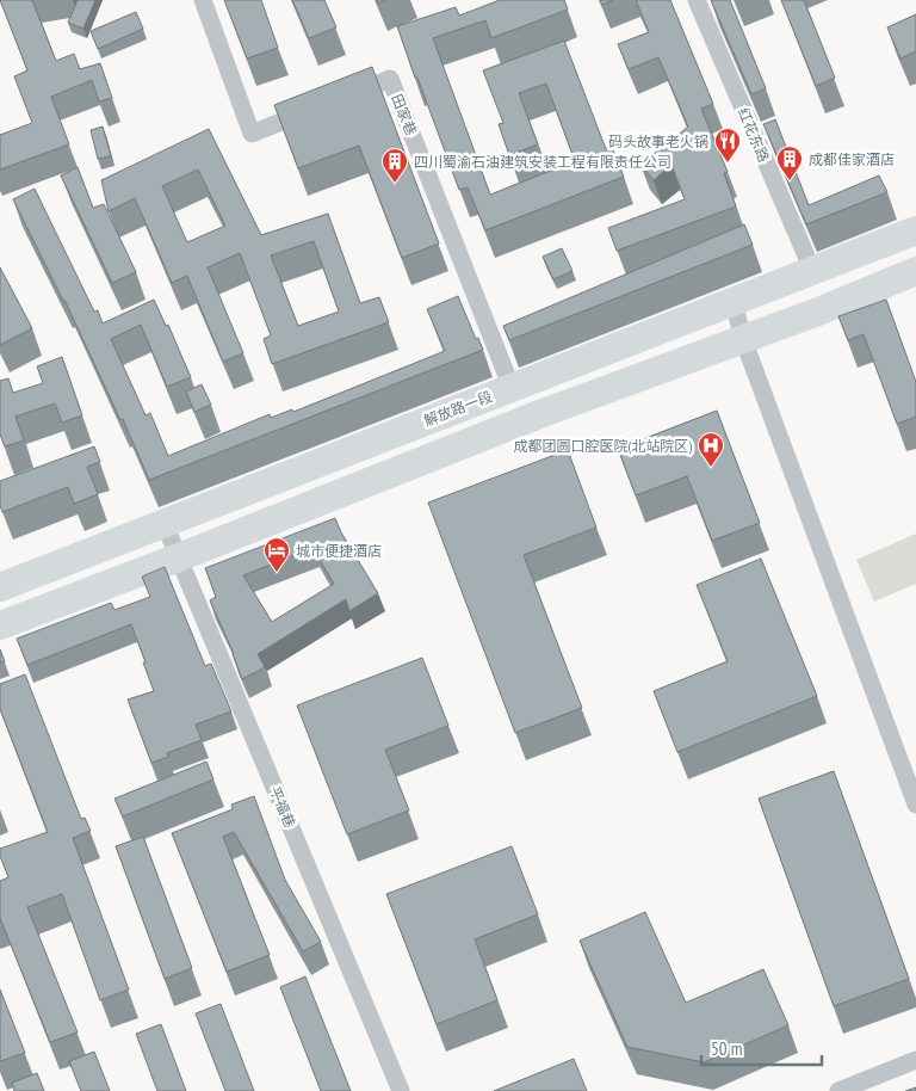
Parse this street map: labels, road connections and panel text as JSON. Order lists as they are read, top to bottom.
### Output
{
  "streets": {
    "main road": ["解放路一段"],
    "street": ["田家巷", "红花东路", "平福巷"]
  },
  "crossings": [
    ["田家巷", "解放路一段"],
    ["红花东路", "解放路一段"],
    ["解放路一段", "平福巷"]
  ],
  "places": {
    "restaurant": ["码头故事老火锅"],
    "building": ["成都佳家酒店", "四川蜀渝石油建筑安装工程有限责任公司"],
    "hospital": ["成都团圆口腔医院(北站院区)"],
    "hotel": ["城市便捷酒店"]
  },
  "scale_bar": "50 m"
}
